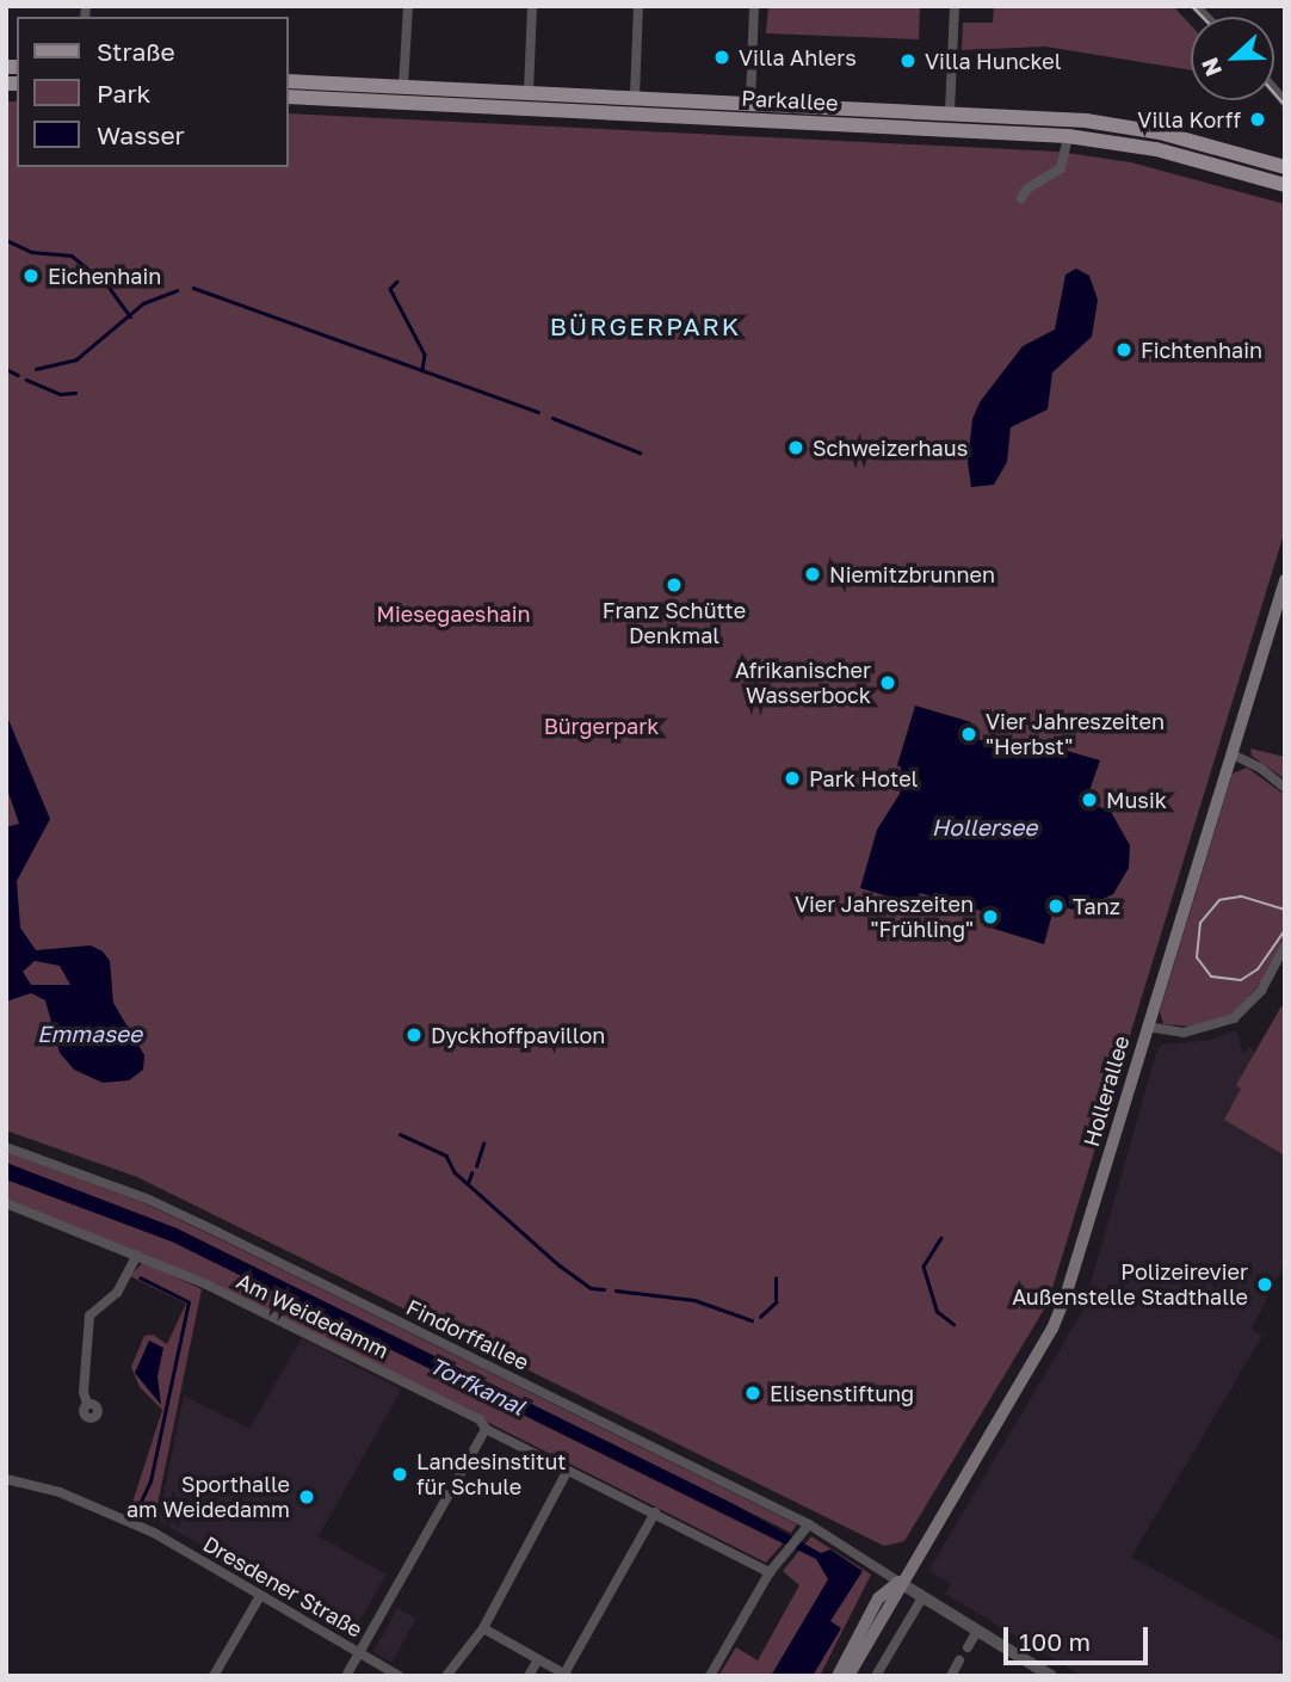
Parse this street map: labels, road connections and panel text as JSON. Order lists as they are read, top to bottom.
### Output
{
  "streets": {
    "main road": ["Parkallee", "Hollerallee"],
    "street": ["Am Weidedamm", "Findorffallee", "Dresdener Straße"]
  },
  "crossings": [
    ["Hollerallee", "Findorffallee"]
  ],
  "districts": ["BÜRGERPARK"],
  "water": ["Hollersee", "Emmasee", "Torfkanal"],
  "parks": ["Miesegaeshain", "Bürgerpark"],
  "places": [
    "Villa Ahlers",
    "Villa Hunckel",
    "Villa Korff",
    "Eichenhain",
    "Fichtenhain",
    "Schweizerhaus",
    "Niemitzbrunnen",
    "Franz Schütte Denkmal",
    "Afrikanischer Wasserbock",
    "Vier Jahreszeiten \"Herbst\"",
    "Park Hotel",
    "Musik",
    "Tanz",
    "Vier Jahreszeiten \"Frühling\"",
    "Dyckhoffpavillon",
    "Polizeirevier Außenstelle Stadthalle",
    "Elisenstiftung",
    "Landesinstitut für Schule",
    "Sporthalle am Weidedamm"
  ],
  "legend": ["Straße", "Park", "Wasser"],
  "scale_bar": "100 m",
  "north": "left"
}
